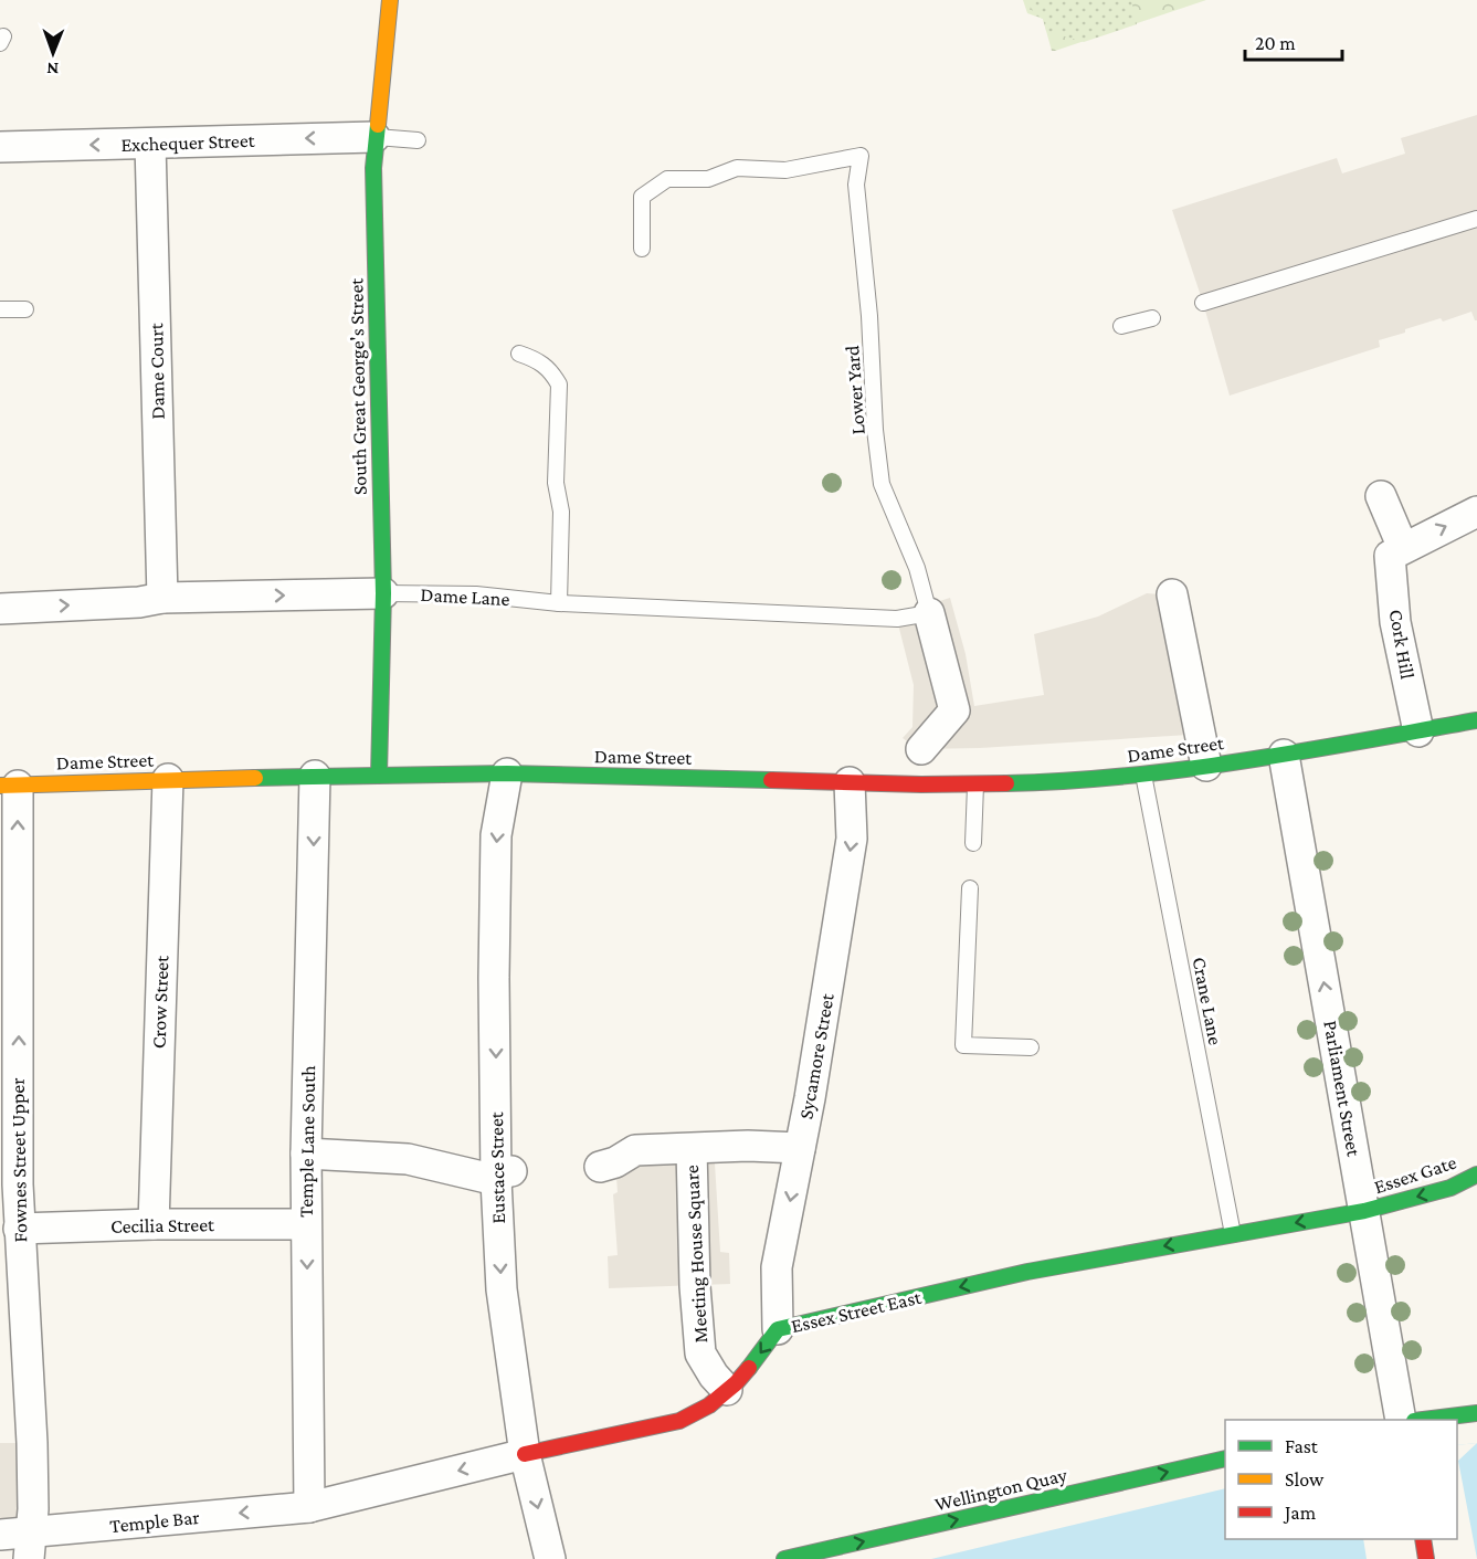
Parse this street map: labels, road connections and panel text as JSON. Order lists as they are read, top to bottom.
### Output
{
  "streets": {
    "main road": [
      "South Great George's Street",
      "Dame Street",
      "Essex Gate",
      "Essex Street East",
      "Wellington Quay"
    ],
    "street": [
      "Exchequer Street",
      "Dame Court",
      "Dame Lane",
      "Cork Hill",
      "Crow Street",
      "Sycamore Street",
      "Parliament Street",
      "Temple Lane South",
      "Fownes Street Upper",
      "Eustace Street",
      "Cecilia Street",
      "Meeting House Square",
      "Temple Bar"
    ],
    "lane": ["Lower Yard", "Crane Lane"]
  },
  "crossings": [
    ["Exchequer Street", "Dame Court"],
    ["Exchequer Street", "South Great George's Street"],
    ["Dame Court", "Dame Lane"],
    ["South Great George's Street", "Dame Lane"],
    ["South Great George's Street", "Dame Street"],
    ["Lower Yard", "Dame Lane"],
    ["Dame Street", "Crane Lane"],
    ["Dame Street", "Crow Street"],
    ["Dame Street", "Sycamore Street"],
    ["Dame Street", "Parliament Street"],
    ["Dame Street", "Temple Lane South"],
    ["Dame Street", "Fownes Street Upper"],
    ["Dame Street", "Eustace Street"],
    ["Crane Lane", "Essex Street East"],
    ["Crow Street", "Cecilia Street"],
    ["Sycamore Street", "Meeting House Square"],
    ["Sycamore Street", "Essex Street East"],
    ["Parliament Street", "Essex Gate"],
    ["Parliament Street", "Essex Street East"],
    ["Temple Lane South", "Cecilia Street"],
    ["Temple Lane South", "Essex Street East"],
    ["Temple Lane South", "Temple Bar"],
    ["Fownes Street Upper", "Cecilia Street"],
    ["Fownes Street Upper", "Temple Bar"],
    ["Eustace Street", "Essex Street East"],
    ["Essex Gate", "Essex Street East"],
    ["Meeting House Square", "Essex Street East"],
    ["Essex Street East", "Temple Bar"]
  ],
  "one_way": [
    "Exchequer Street",
    "Dame Lane",
    "Sycamore Street",
    "Parliament Street",
    "Temple Lane South",
    "Fownes Street Upper",
    "Eustace Street",
    "Essex Gate",
    "Essex Street East",
    "Wellington Quay",
    "Temple Bar"
  ],
  "legend": ["Fast", "Slow", "Jam"],
  "scale_bar": "20 m",
  "north": "bottom"
}
